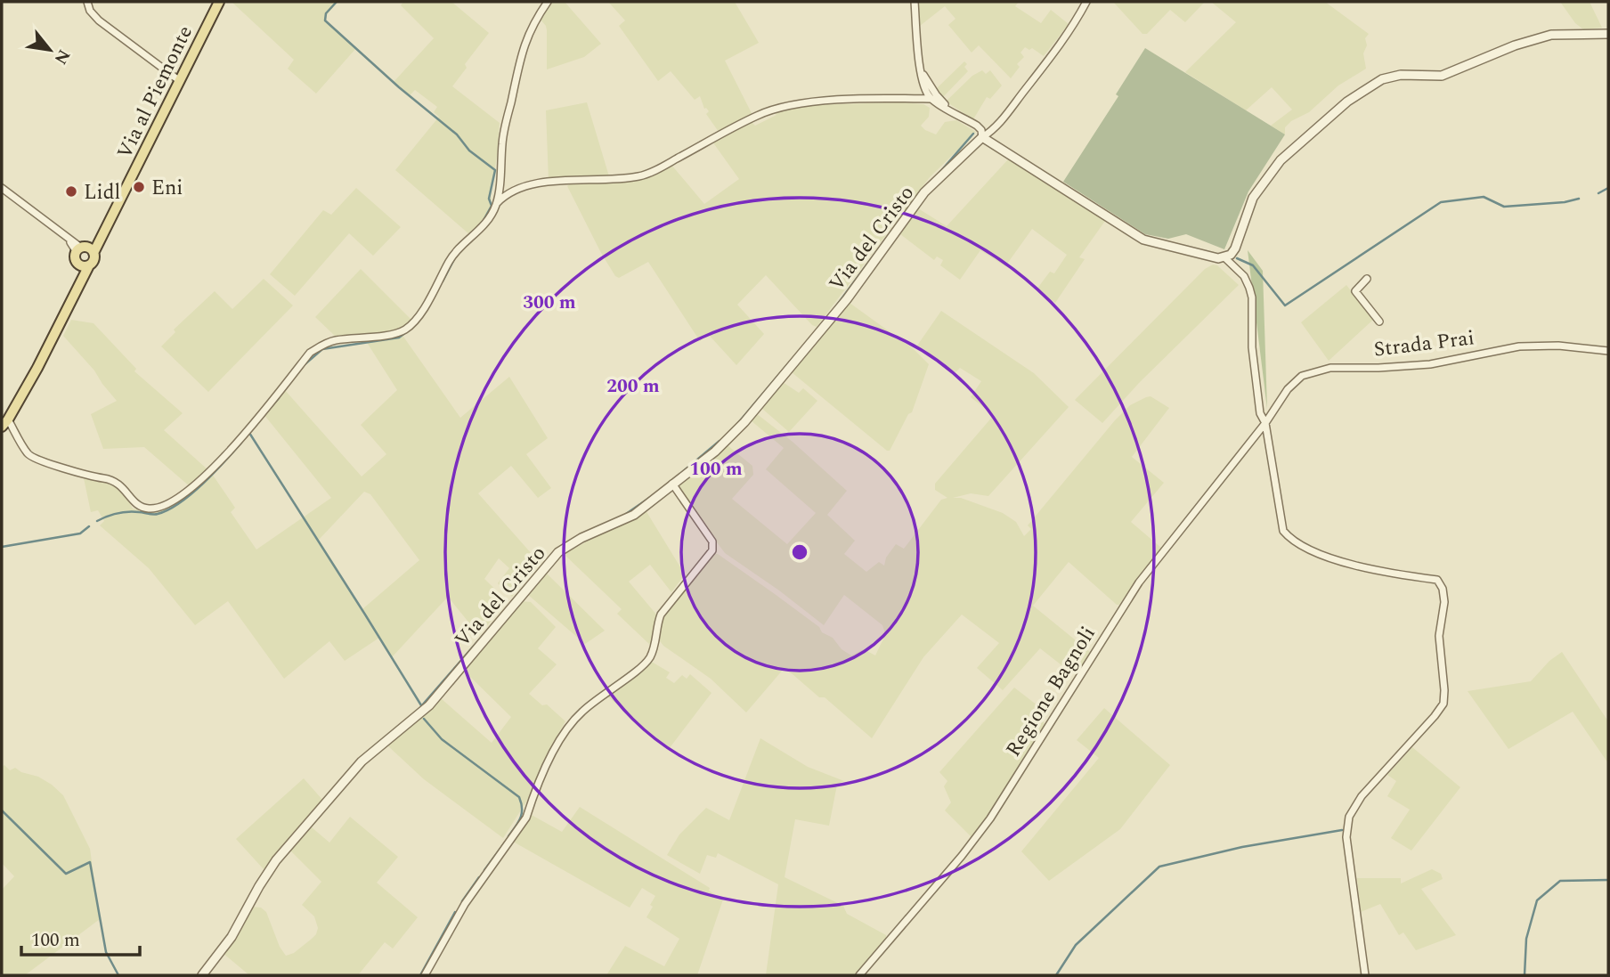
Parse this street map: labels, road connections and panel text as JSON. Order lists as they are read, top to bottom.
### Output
{
  "streets": {
    "main road": ["Via al Piemonte"],
    "street": ["Via del Cristo", "Strada Prai", "Regione Bagnoli"]
  },
  "crossings": [
    ["Strada Prai", "Regione Bagnoli"]
  ],
  "places": ["Eni", "Lidl"],
  "scale_bar": "100 m",
  "north": "bottom right",
  "rings": ["300 m", "200 m", "100 m"]
}
